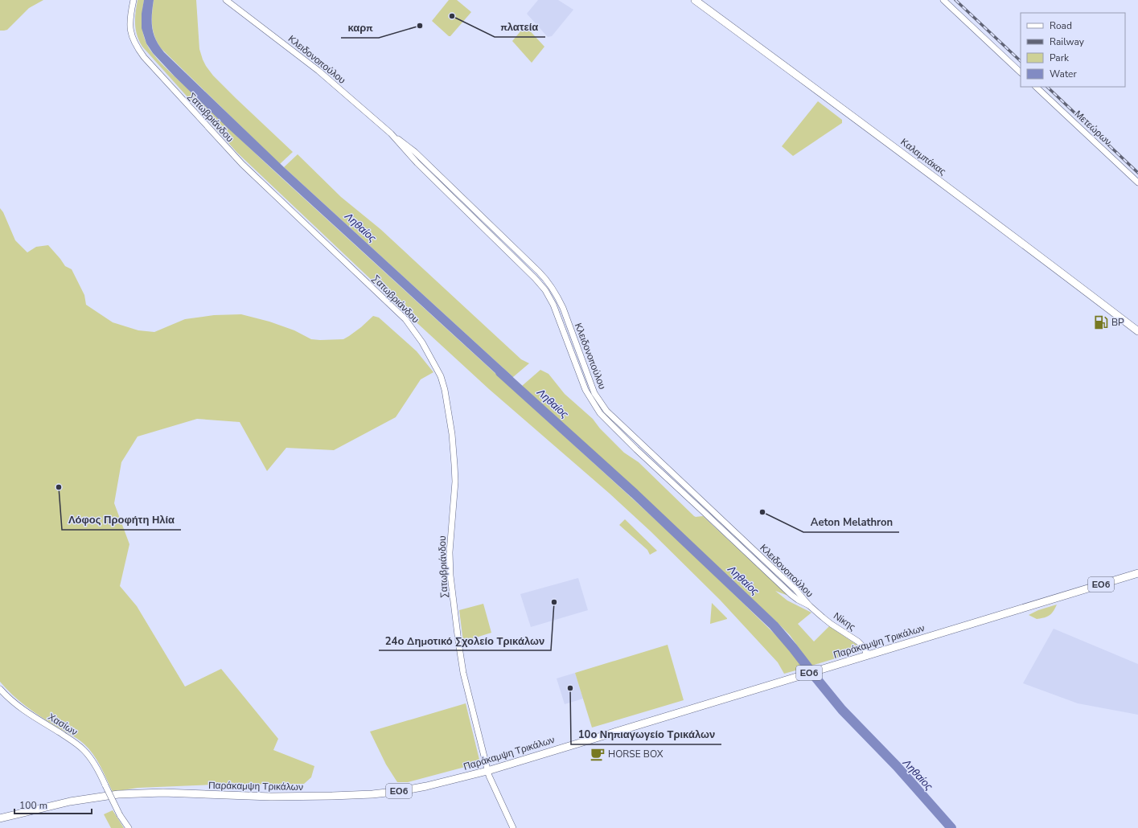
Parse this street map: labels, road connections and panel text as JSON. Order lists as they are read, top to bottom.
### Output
{
  "streets": {
    "main road": ["Καλαμπάκας", "ΕΟ6", "Παράκαμψη Τρικάλων"],
    "street": [
      "Κλειδονοπούλου",
      "Σατωβριάνδου",
      "Μετεώρων",
      "Νίκης",
      "Χασίων"
    ]
  },
  "crossings": [
    ["Κλειδονοπούλου", "Νίκης"],
    ["Σατωβριάνδου", "Παράκαμψη Τρικάλων"],
    ["Νίκης", "Παράκαμψη Τρικάλων"]
  ],
  "water": ["Ληθαίος"],
  "places": {
    "other": [
      "πλατεία",
      "καρπ",
      "Λόφος Προφήτη Ηλία",
      "Aeton Melathron",
      "24ο Δημοτικό Σχολείο Τρικάλων",
      "10ο Νηπιαγωγείο Τρικάλων"
    ],
    "fuel station": ["BP"],
    "cafe": ["HORSE BOX"]
  },
  "legend": [
    "Road",
    "Railway",
    "Park",
    "Water"
  ],
  "scale_bar": "100 m"
}
